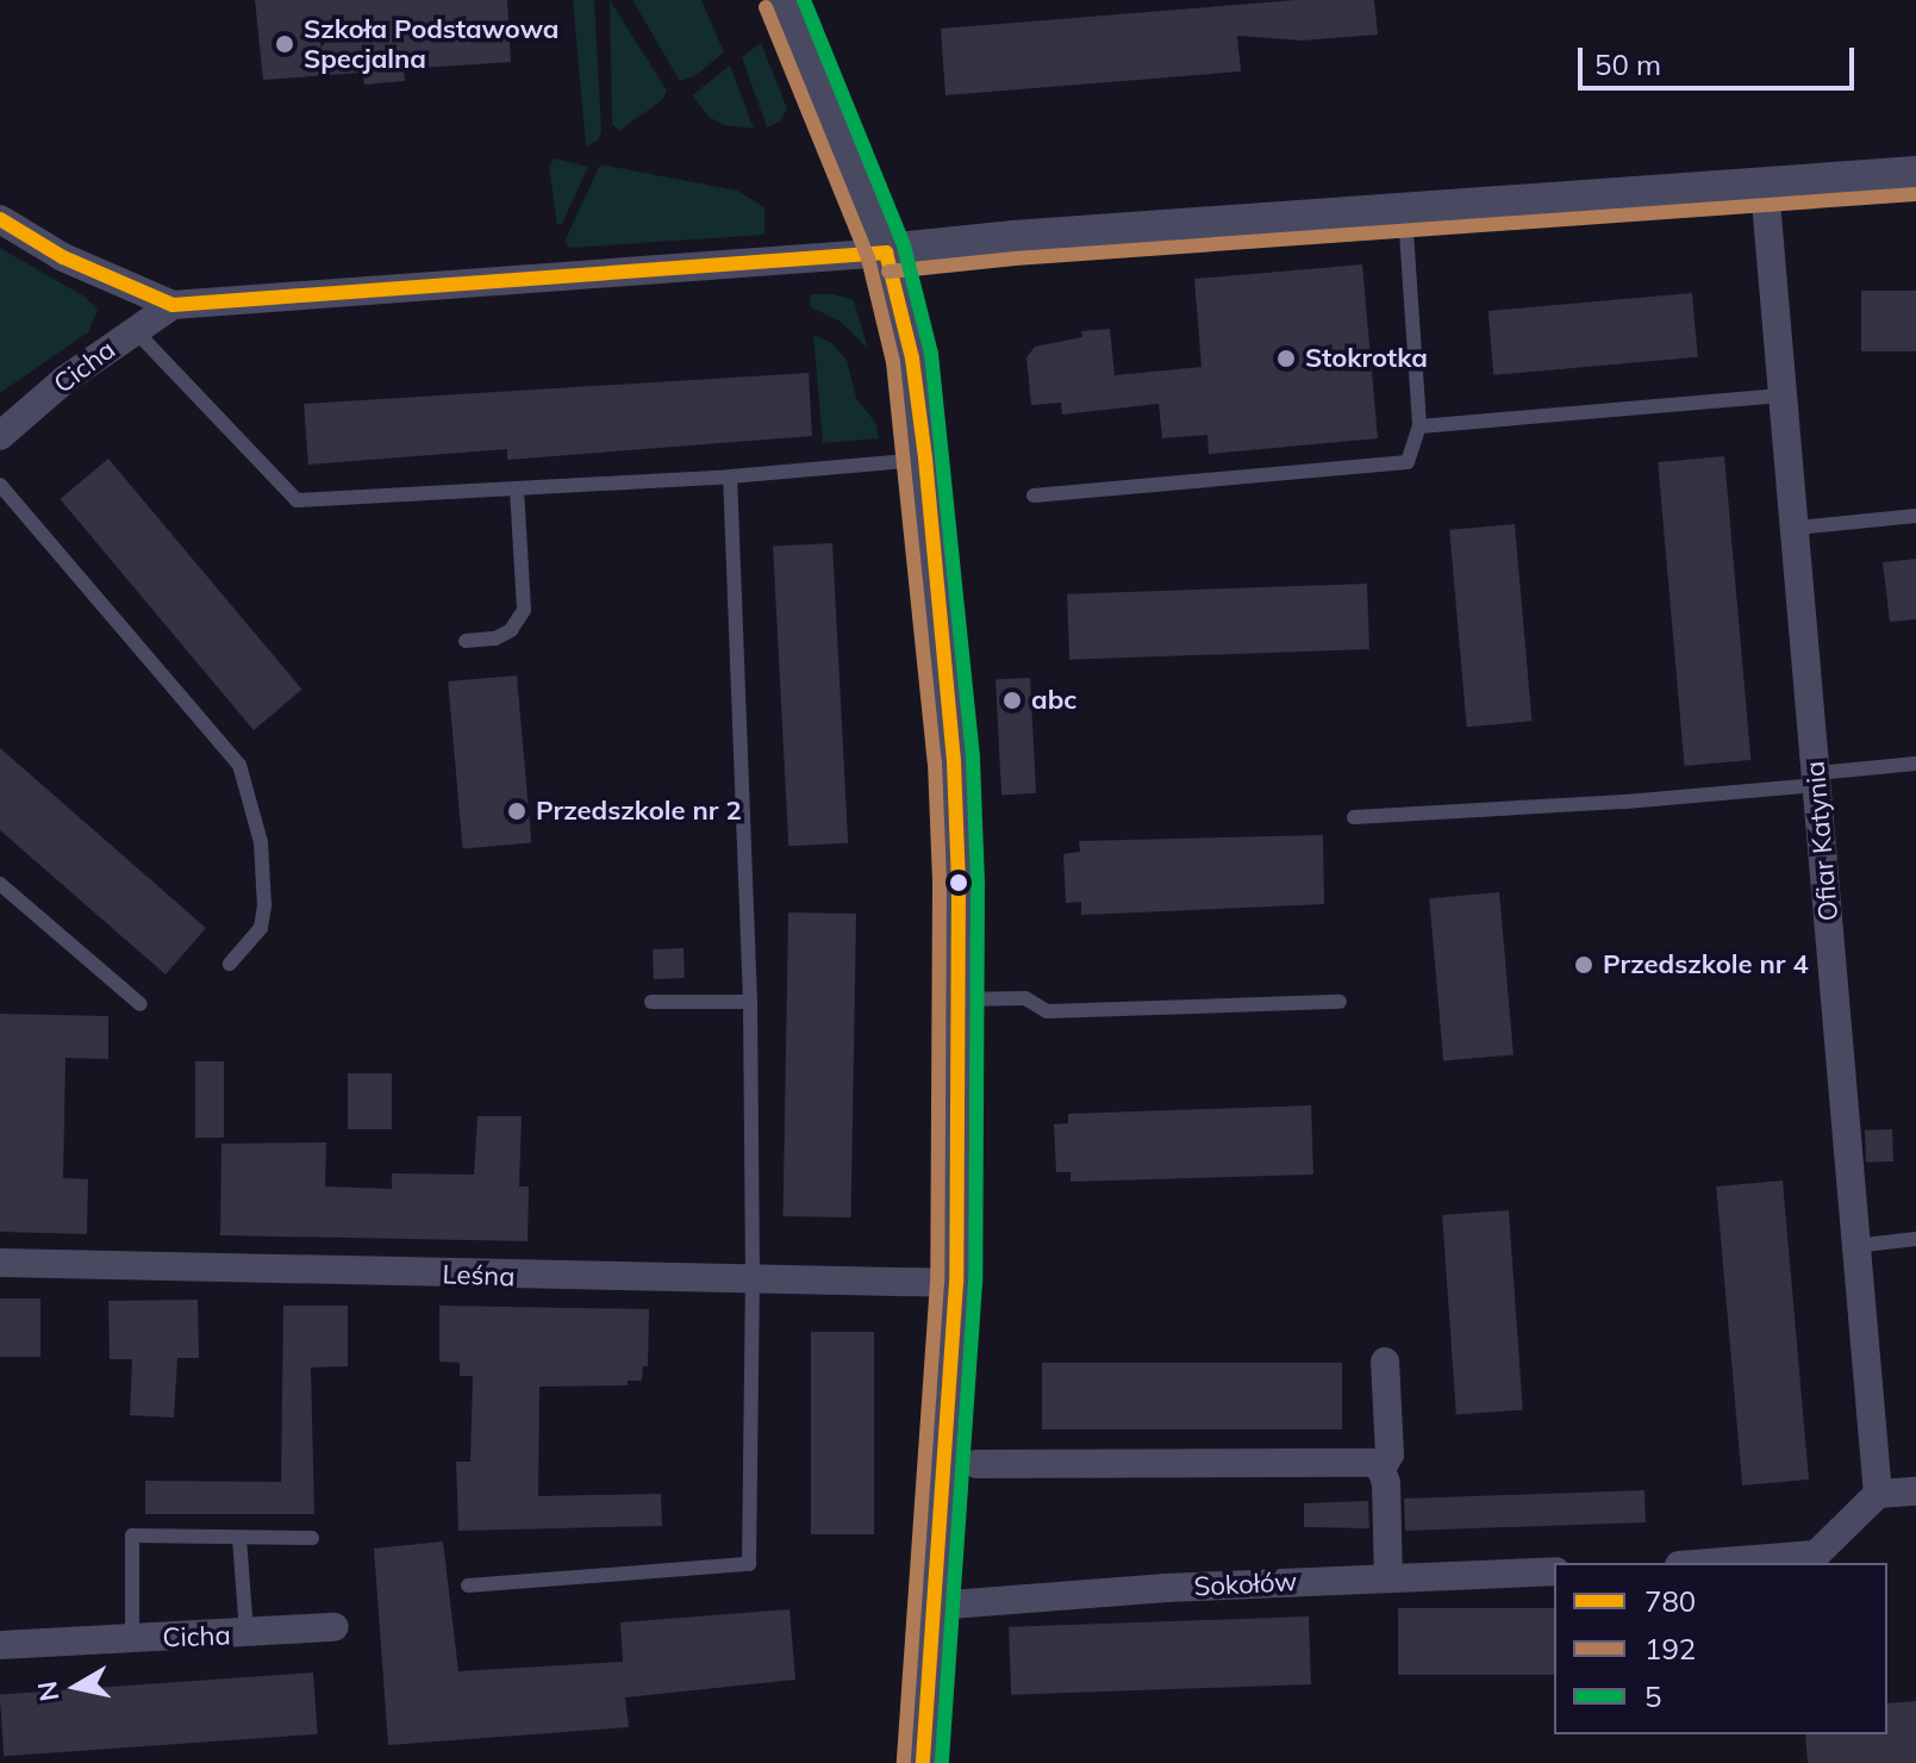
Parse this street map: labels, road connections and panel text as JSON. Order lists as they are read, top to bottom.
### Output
{
  "streets": {
    "street": [
      "Cicha",
      "Ofiar Katynia",
      "Leśna",
      "Sokołów"
    ]
  },
  "places": [
    "Szkoła Podstawowa Specjalna",
    "Stokrotka",
    "abc",
    "Przedszkole nr 2",
    "Przedszkole nr 4"
  ],
  "lines": ["transit line 5", "transit line 192", "transit line 780"],
  "legend": ["780", "192", "5"],
  "scale_bar": "50 m",
  "north": "left"
}
